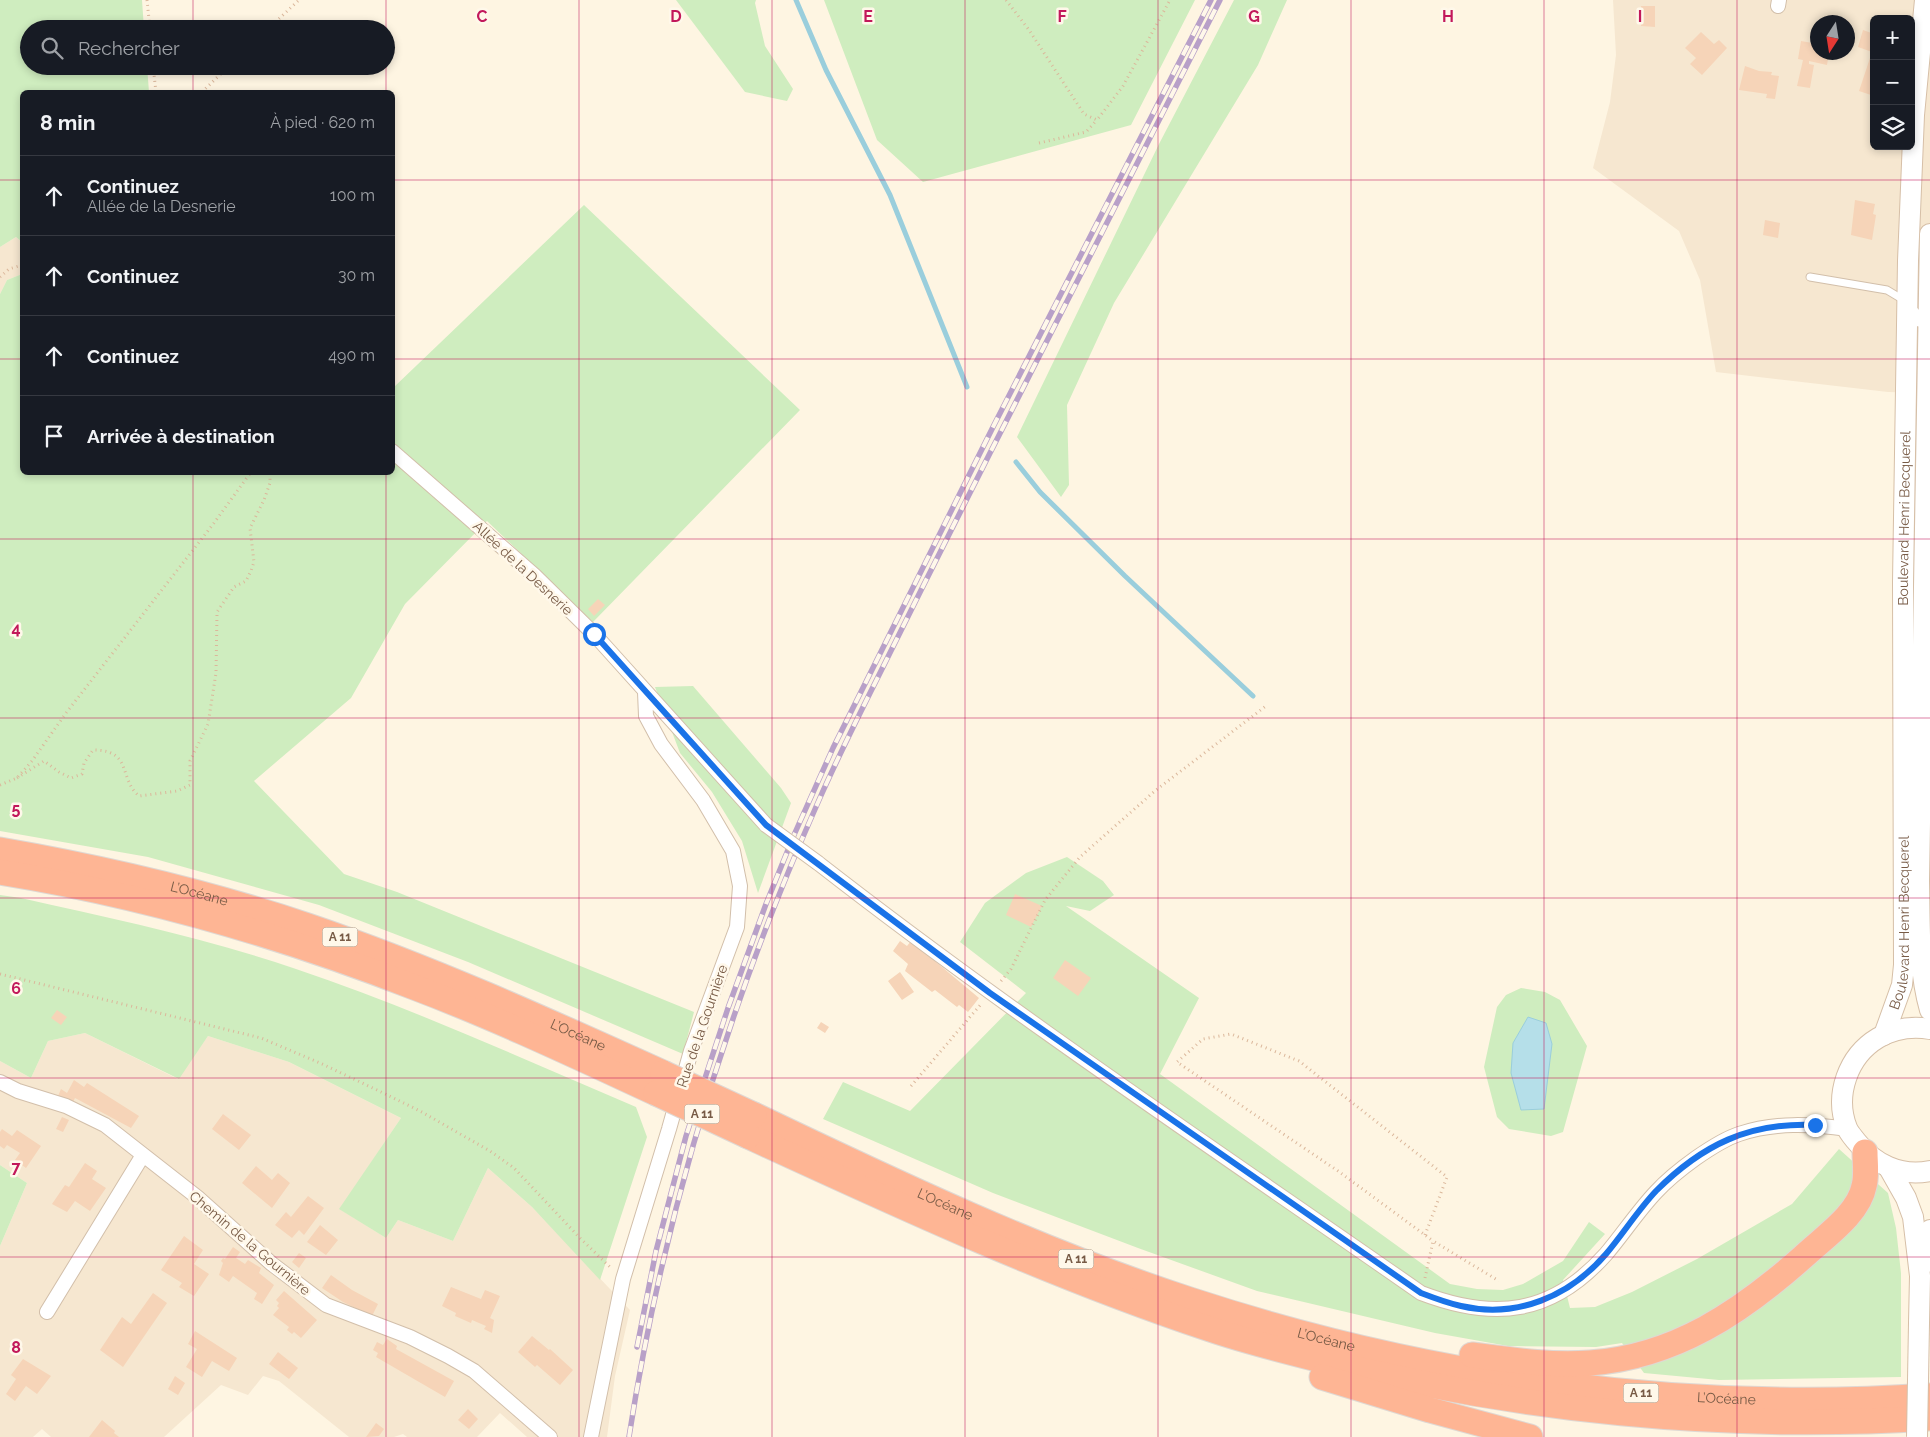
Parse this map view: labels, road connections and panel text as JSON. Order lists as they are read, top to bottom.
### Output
{
  "streets": {
    "highway": ["L’Océane", "A 11"],
    "main road": ["Boulevard Henri Becquerel"],
    "street": ["Allée de la Desnerie", "Rue de la Gournière", "Chemin de la Gournière"]
  },
  "crossings": [
    ["Allée de la Desnerie", "Rue de la Gournière"]
  ],
  "north": "bottom",
  "page": {
    "map_buttons": ["+", "−"],
    "search": "Rechercher",
    "heading": ["8 min", "À pied · 620 m"],
    "list": [
      ["Continuez", "Allée de la Desnerie", "100 m"],
      ["Continuez", "30 m"],
      ["Continuez", "490 m"],
      "Arrivée à destination"
    ]
  },
  "grid": {
    "columns": [
      "C",
      "D",
      "E",
      "F",
      "G",
      "H",
      "I"
    ],
    "rows": [
      "4",
      "5",
      "6",
      "7",
      "8"
    ]
  }
}
